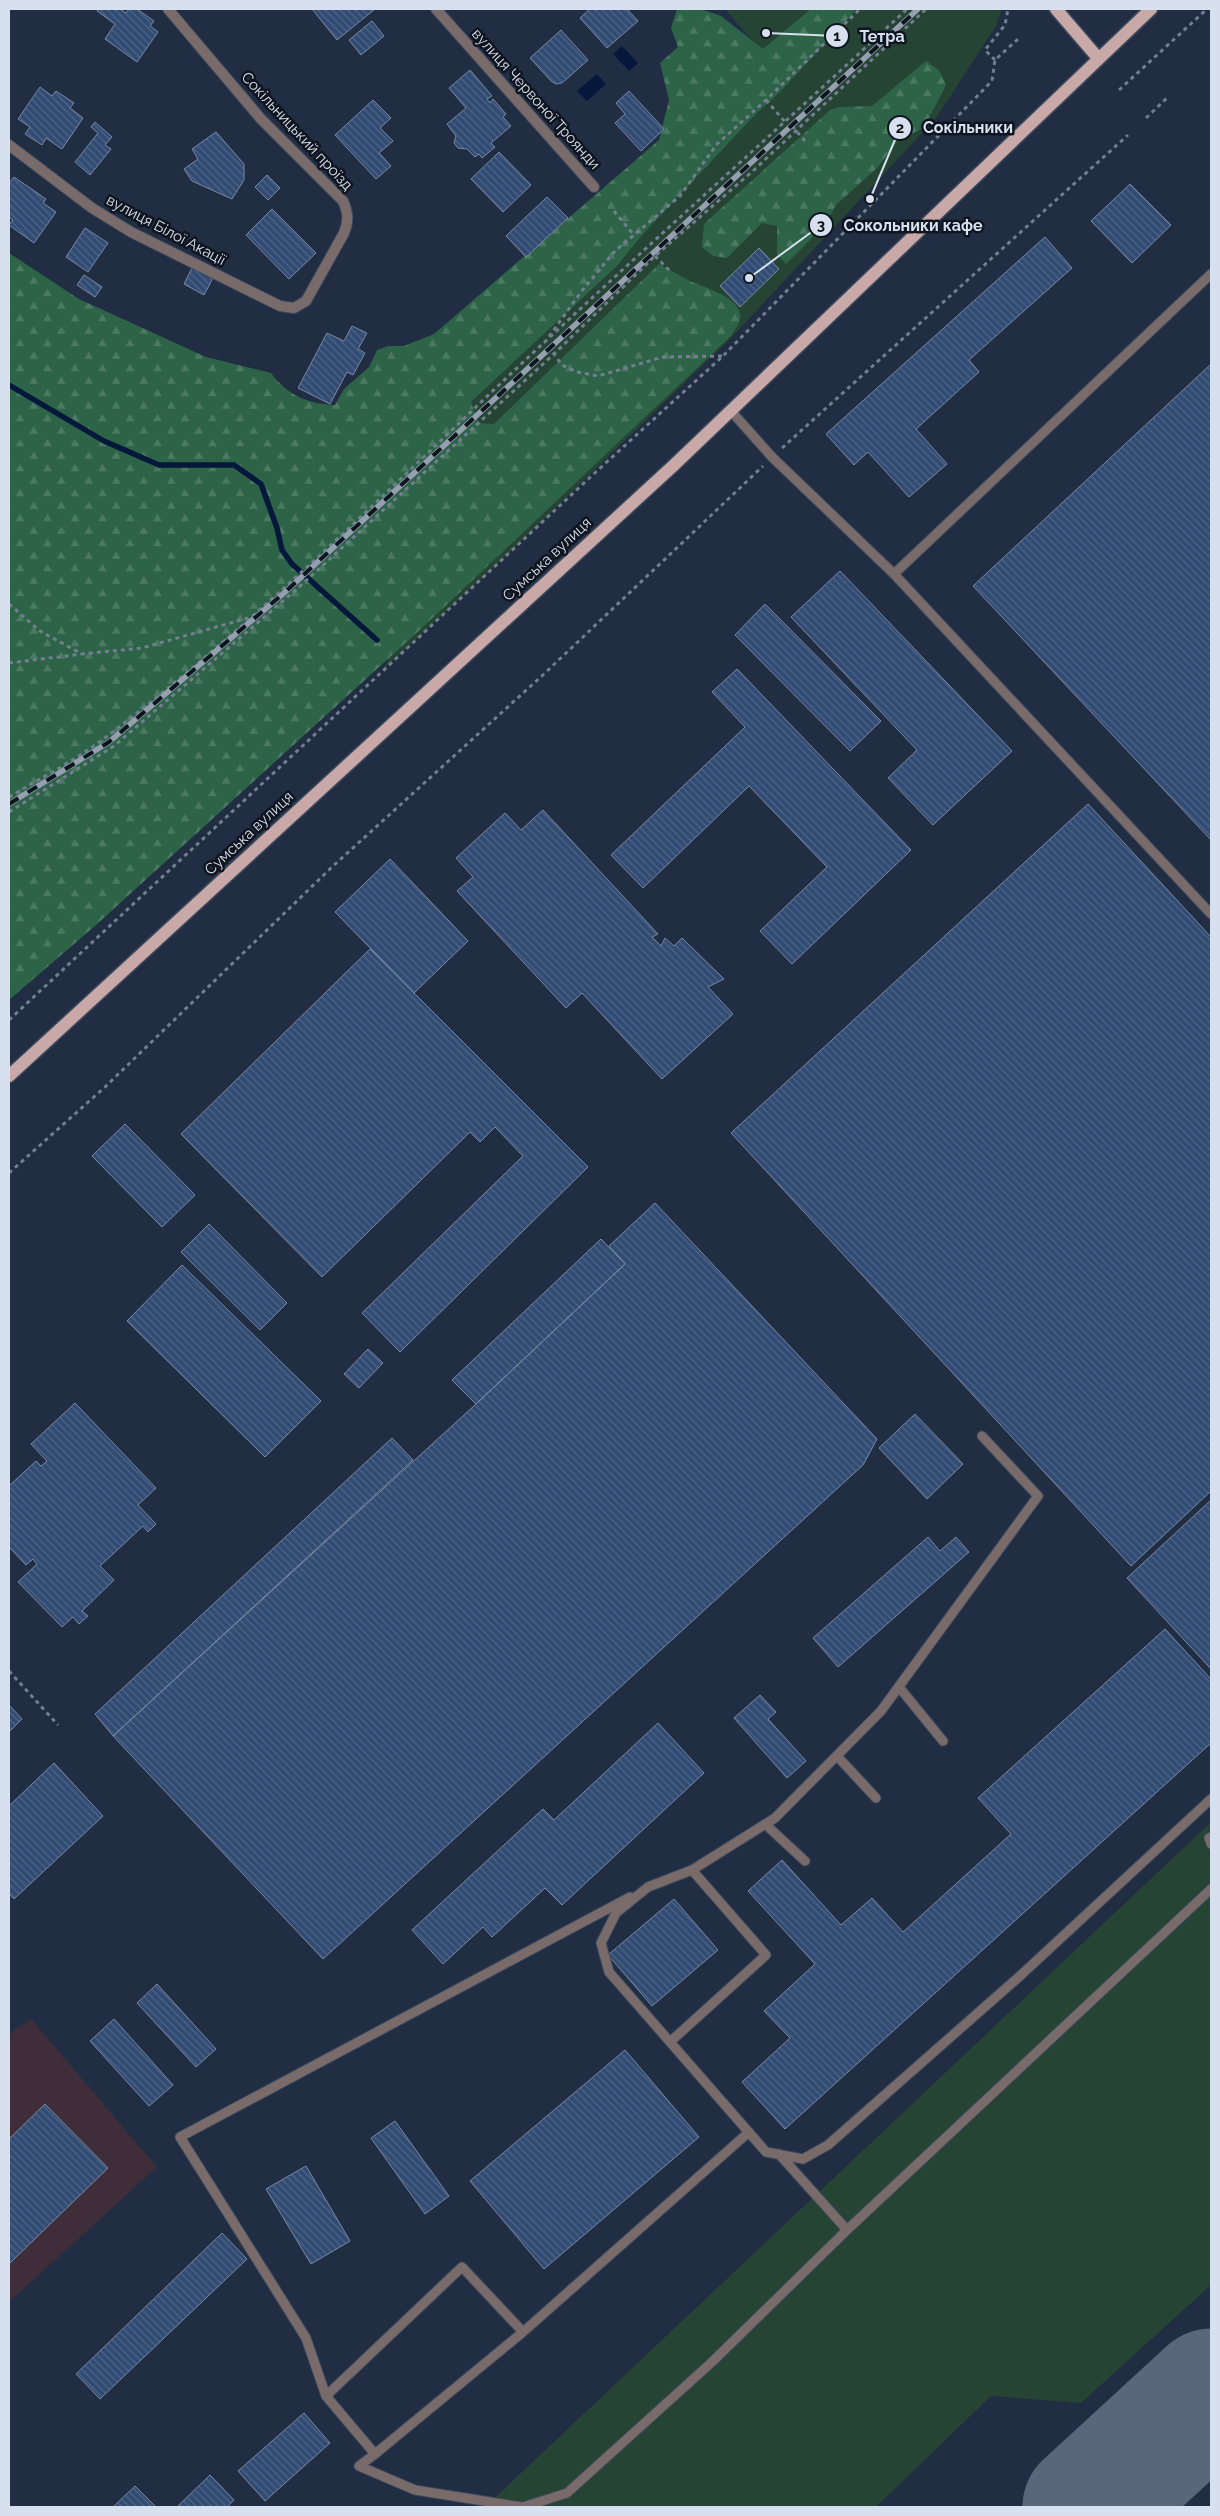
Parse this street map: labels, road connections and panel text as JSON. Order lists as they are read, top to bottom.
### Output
{
  "streets": {
    "main road": ["Сумська вулиця"],
    "street": ["вулиця Червоної Троянди", "Сокільницький проїзд", "вулиця Білої Акації"]
  },
  "crossings": [
    ["Сокільницький проїзд", "вулиця Білої Акації"]
  ],
  "places": ["Тетра", "Сокільники", "Сокольники кафе"]
}
